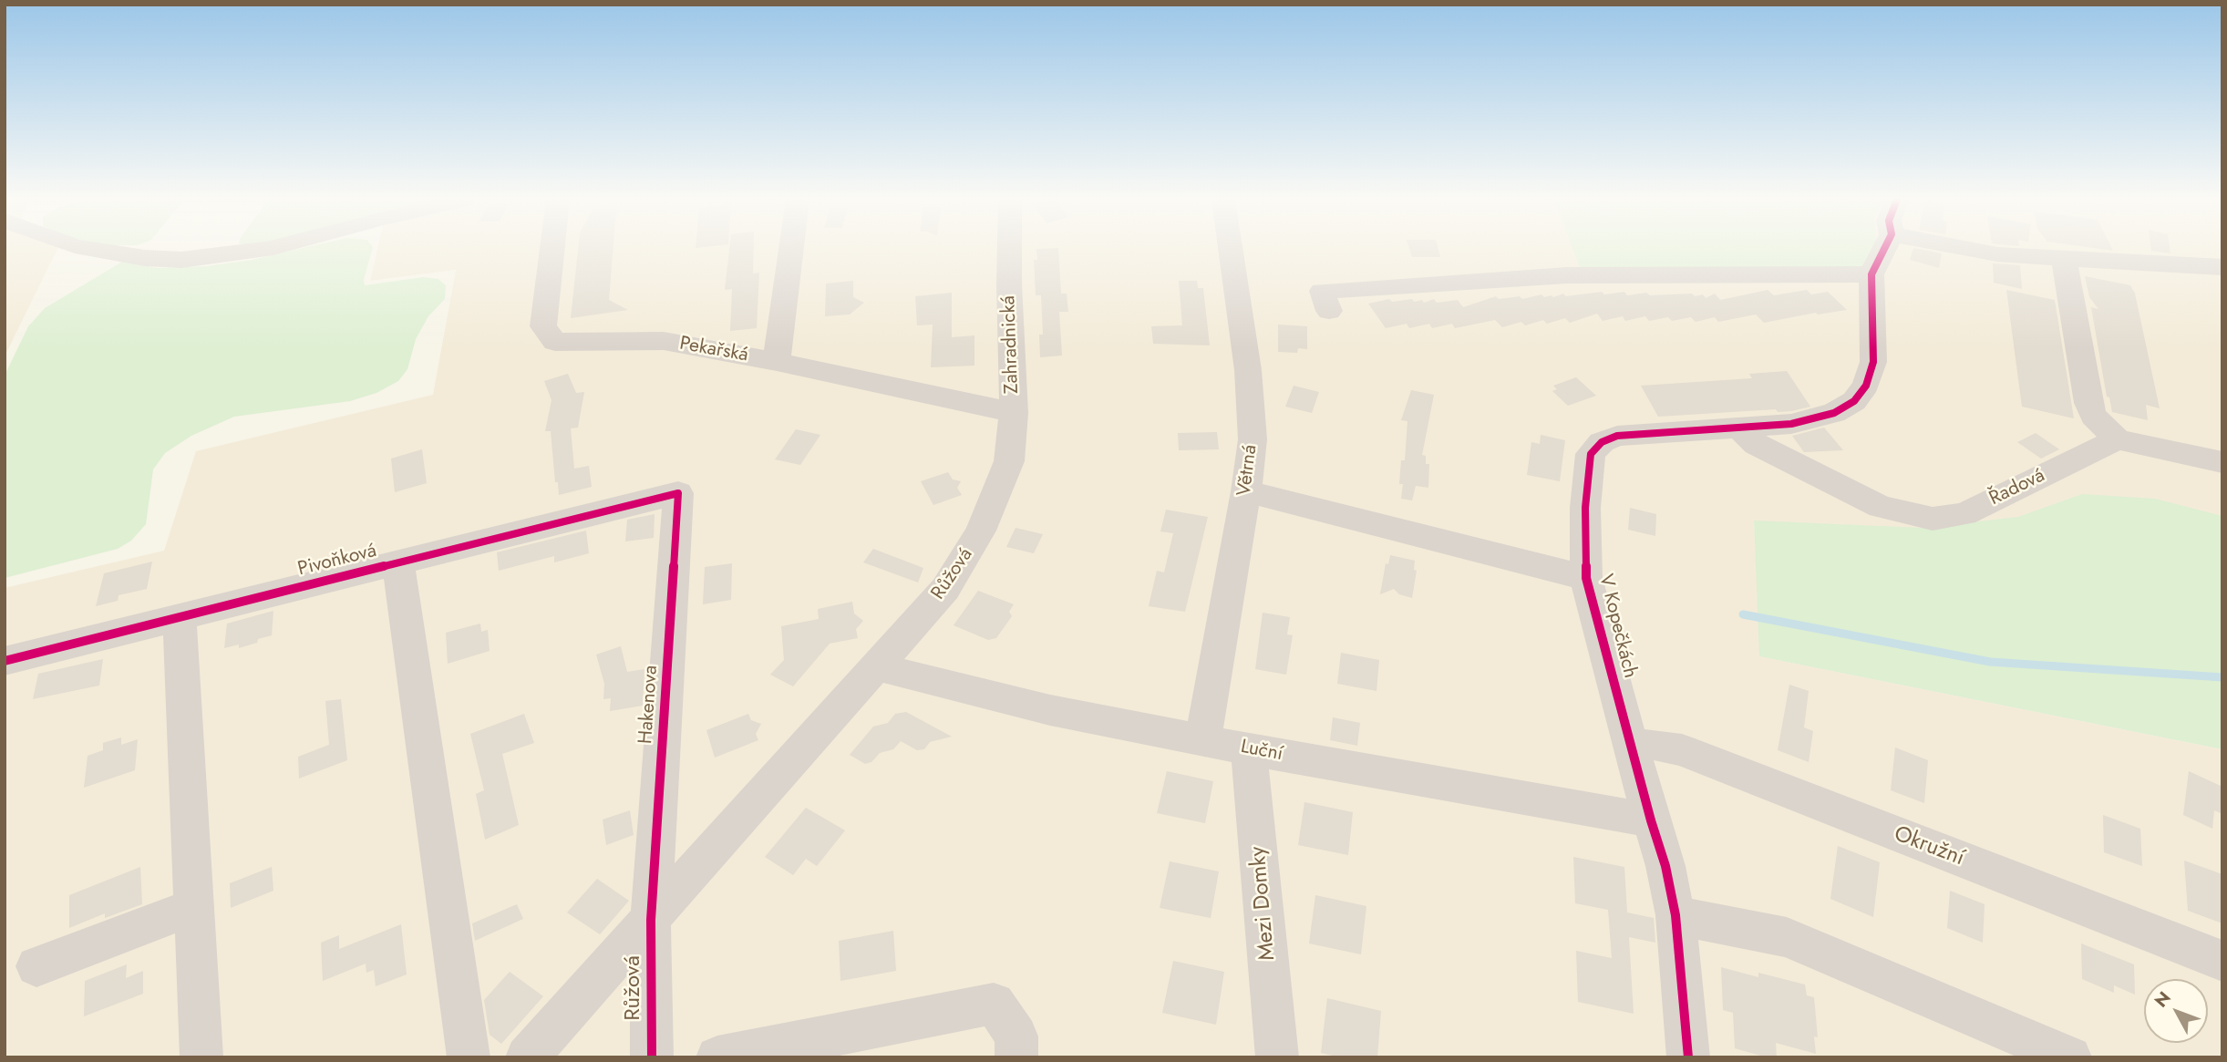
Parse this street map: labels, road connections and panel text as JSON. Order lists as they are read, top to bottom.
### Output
{
  "streets": {
    "street": [
      "Zahradnická",
      "Pekařská",
      "Větrná",
      "Řadová",
      "Pivoňková",
      "Růžová",
      "V Kopečkách",
      "Hakenova",
      "Luční",
      "Okružní",
      "Mezi Domky"
    ]
  },
  "crossings": [
    ["Zahradnická", "Pekařská"],
    ["Zahradnická", "Růžová"],
    ["Pekařská", "Růžová"],
    ["Větrná", "Luční"],
    ["Řadová", "V Kopečkách"],
    ["Pivoňková", "Hakenova"],
    ["Růžová", "Hakenova"],
    ["Růžová", "Luční"],
    ["V Kopečkách", "Luční"],
    ["V Kopečkách", "Okružní"],
    ["Luční", "Mezi Domky"]
  ],
  "north": "top left"
}
